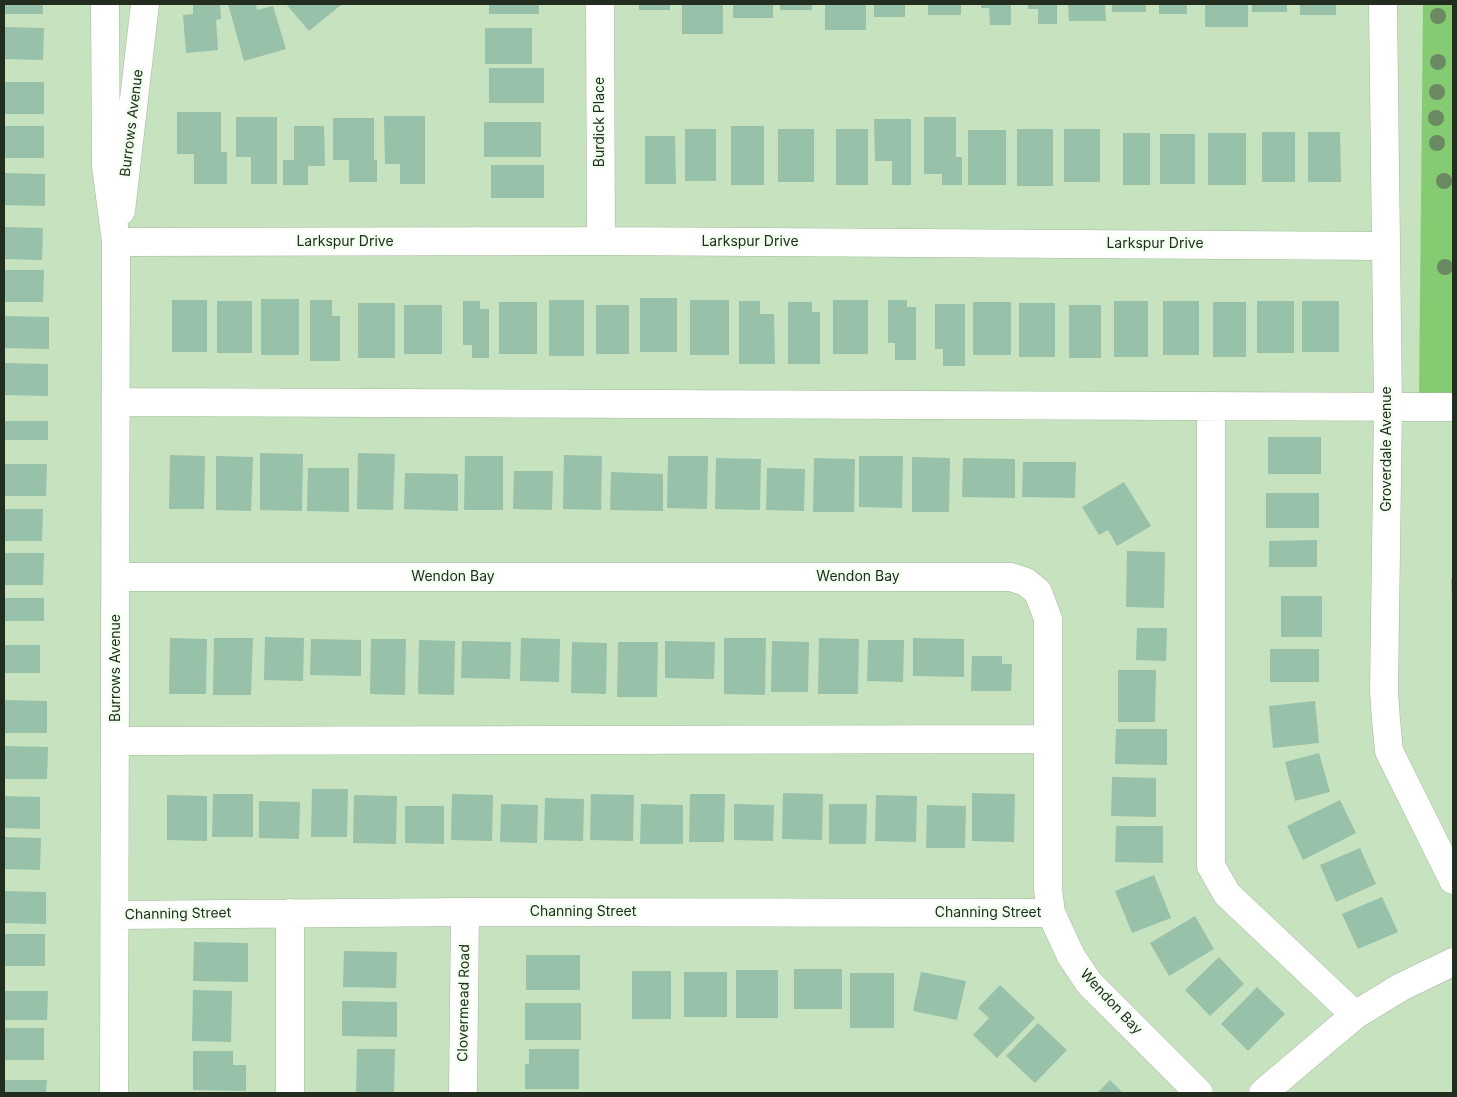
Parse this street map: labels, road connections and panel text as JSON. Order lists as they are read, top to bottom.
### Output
{
  "streets": {
    "street": [
      "Burdick Place",
      "Burrows Avenue",
      "Larkspur Drive",
      "Groverdale Avenue",
      "Wendon Bay",
      "Channing Street",
      "Clovermead Road"
    ]
  },
  "crossings": [
    ["Burdick Place", "Larkspur Drive"],
    ["Burrows Avenue", "Larkspur Drive"],
    ["Burrows Avenue", "Wendon Bay"],
    ["Burrows Avenue", "Channing Street"],
    ["Larkspur Drive", "Groverdale Avenue"],
    ["Wendon Bay", "Channing Street"],
    ["Channing Street", "Clovermead Road"]
  ]
}
